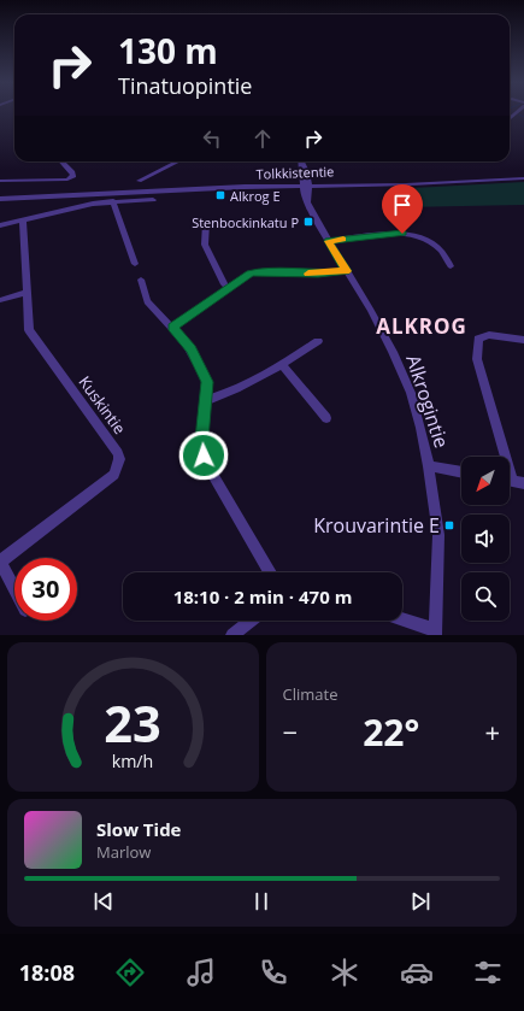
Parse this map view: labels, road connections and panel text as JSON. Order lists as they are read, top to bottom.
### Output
{
  "streets": {
    "street": ["Tolkkistentie", "Alkrogintie", "Kuskintie"]
  },
  "crossings": [
    ["Tolkkistentie", "Alkrogintie"]
  ],
  "districts": ["ALKROG"],
  "places": {
    "transit": ["Alkrog E", "Stenbockinkatu P", "Krouvarintie E"]
  },
  "north": "bottom left",
  "page": {
    "turn": ["130 m", "Tinatuopintie"],
    "limit": "30",
    "trip": "18:10 · 2 min · 470 m",
    "tile": "Climate",
    "heat": ["−", "22°", "+"],
    "song": ["Slow Tide", "Marlow"],
    "tabs": "18:08",
    "gauge": ["23", "km/h"]
  }
}
